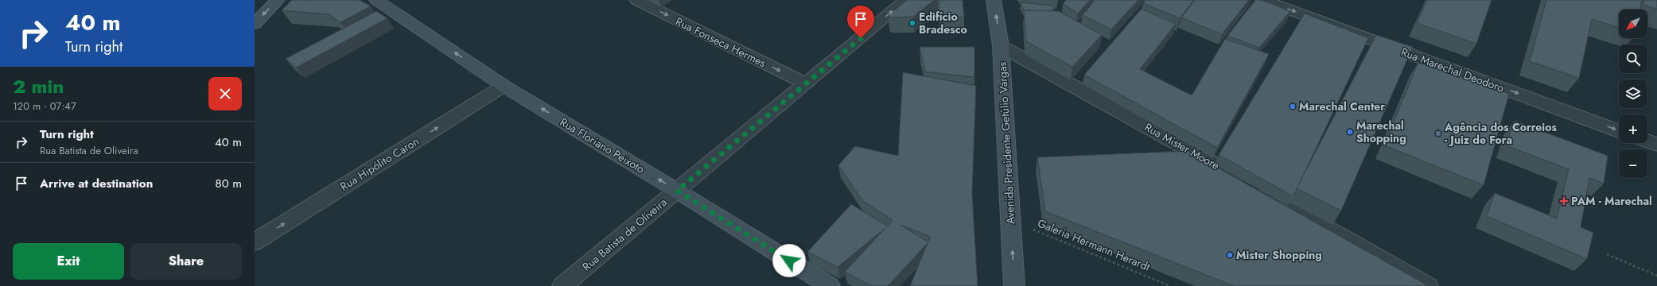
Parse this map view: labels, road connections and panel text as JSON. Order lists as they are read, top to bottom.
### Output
{
  "streets": {
    "street": [
      "Rua Fonseca Hermes",
      "Rua Marechal Deodoro",
      "Avenida Presidente Getúlio Vargas",
      "Rua Floriano Peixoto",
      "Rua Mister Moore",
      "Rua Hipólito Caron",
      "Rua Batista de Oliveira"
    ],
    "path": ["Galeria Hermann Herardt"]
  },
  "crossings": [
    ["Rua Fonseca Hermes", "Rua Batista de Oliveira"],
    ["Avenida Presidente Getúlio Vargas", "Rua Mister Moore"],
    ["Avenida Presidente Getúlio Vargas", "Galeria Hermann Herardt"],
    ["Rua Floriano Peixoto", "Rua Hipólito Caron"],
    ["Rua Floriano Peixoto", "Rua Batista de Oliveira"]
  ],
  "one_way": [
    "Rua Fonseca Hermes",
    "Rua Marechal Deodoro",
    "Avenida Presidente Getúlio Vargas",
    "Rua Floriano Peixoto",
    "Rua Hipólito Caron"
  ],
  "places": {
    "other": [
      "Edifício Bradesco",
      "Marechal Center",
      "Marechal Shopping",
      "Agência dos Correios - Juiz de Fora",
      "Mister Shopping"
    ],
    "health": ["PAM - Marechal"]
  },
  "north": "bottom left",
  "page": {
    "turn": ["40 m", "Turn right"],
    "map_buttons": ["+", "−"],
    "heading": ["2 min", "120 m · 07:47"],
    "list": [
      {
        "name": "Turn right",
        "note": "Rua Batista de Oliveira",
        "value": "40 m"
      },
      {
        "name": "Arrive at destination",
        "value": "80 m"
      }
    ],
    "buttons": ["Exit", "Share"]
  }
}
